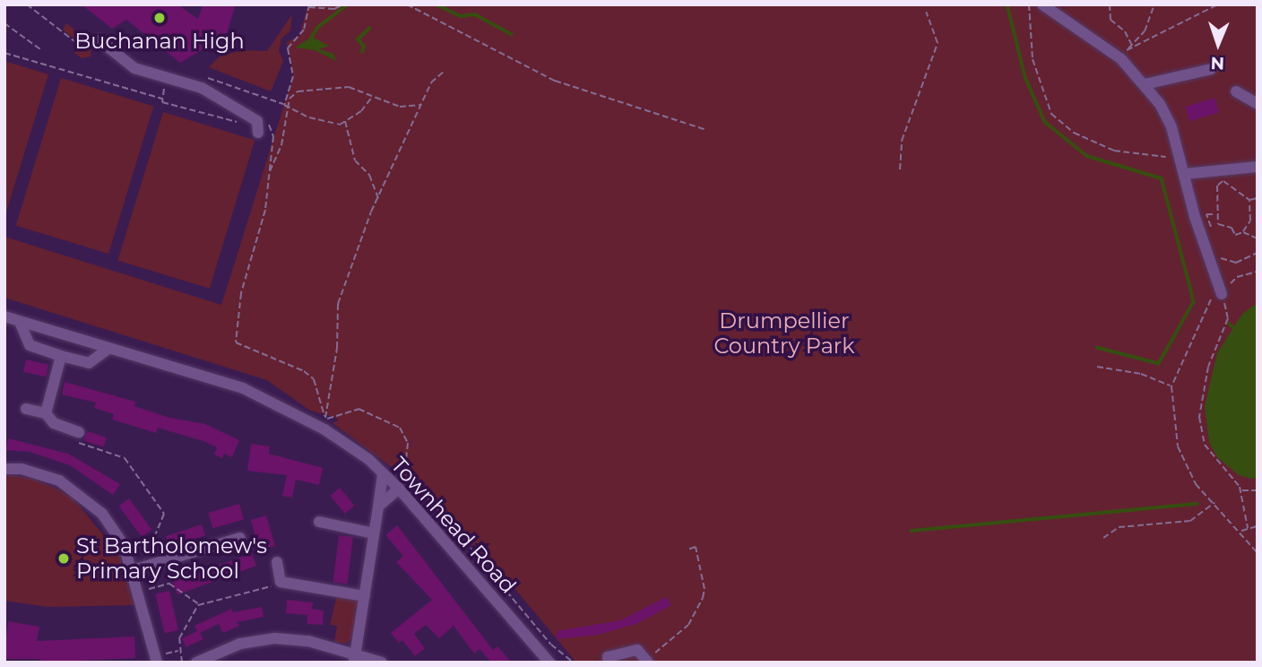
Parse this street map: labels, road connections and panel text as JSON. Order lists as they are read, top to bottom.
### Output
{
  "streets": {
    "street": ["Townhead Road"]
  },
  "parks": ["Drumpellier Country Park"],
  "places": ["Buchanan High", "St Bartholomew's Primary School"],
  "north": "bottom"
}
